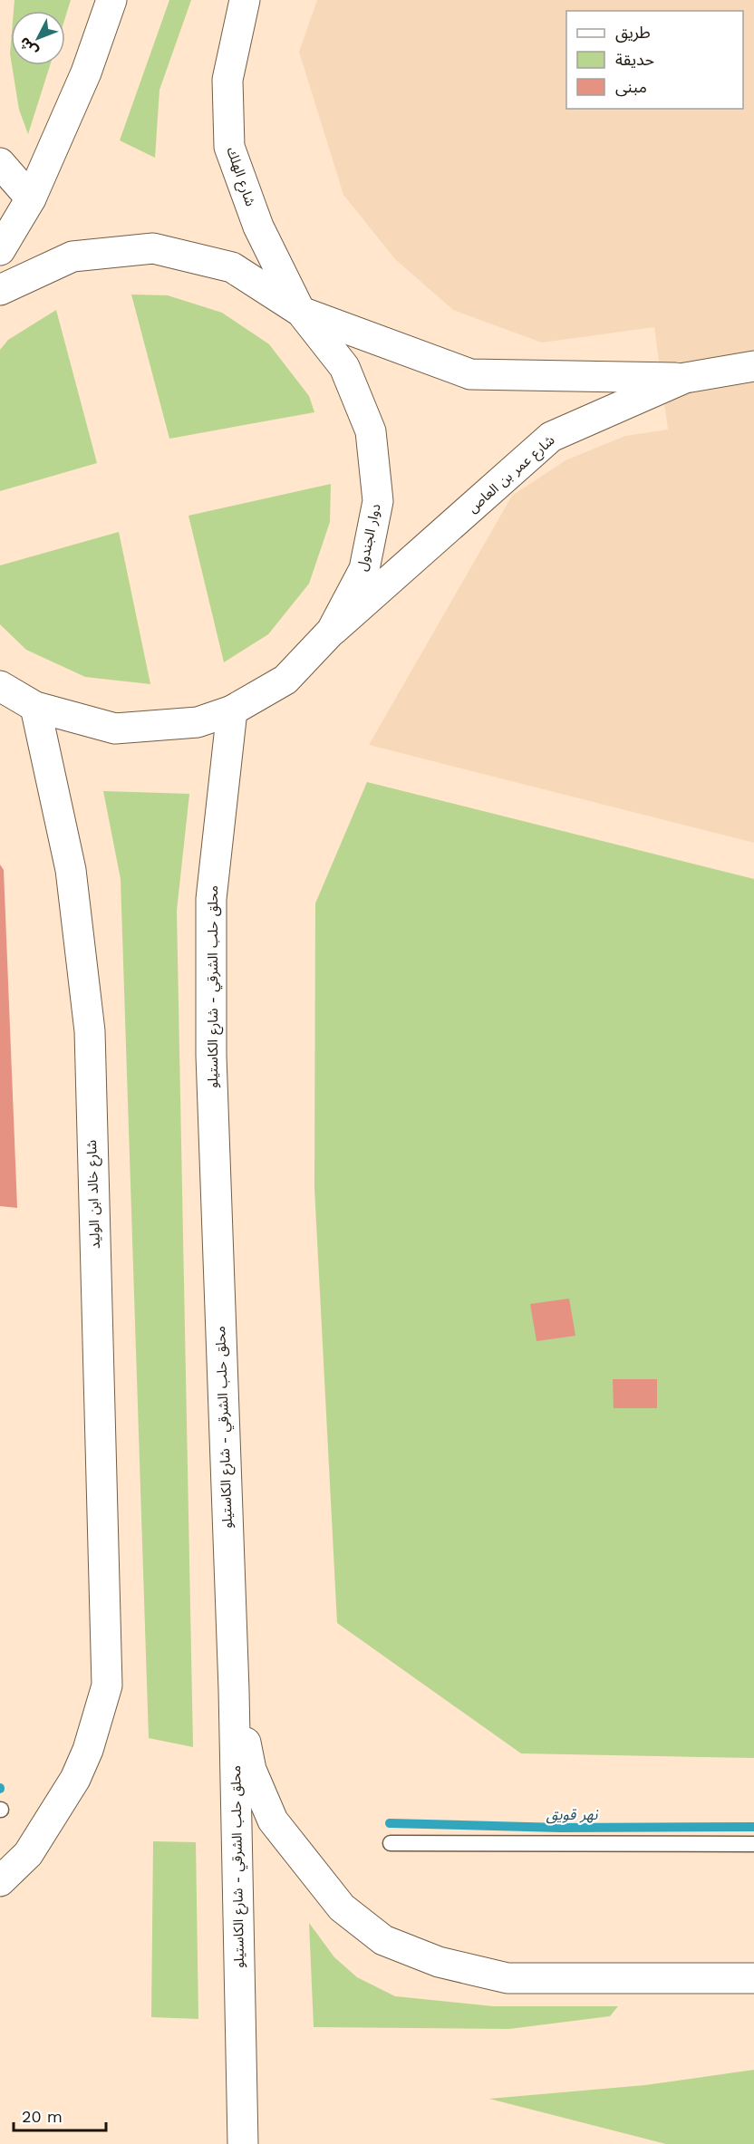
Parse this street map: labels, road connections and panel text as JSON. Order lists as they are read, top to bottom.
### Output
{
  "streets": {
    "main road": [
      "شارع الهلك",
      "شارع عمر بن العاص",
      "دوار الجندول",
      "محلق حلب الشرقي - شارع الكاستيلو",
      "شارع خالد ابن الوليد"
    ]
  },
  "crossings": [
    ["شارع الهلك", "دوار الجندول"],
    ["شارع عمر بن العاص", "دوار الجندول"],
    ["دوار الجندول", "محلق حلب الشرقي - شارع الكاستيلو"],
    ["دوار الجندول", "شارع خالد ابن الوليد"]
  ],
  "water": ["نهر قويق"],
  "legend": ["طريق", "حديقة", "مبنى"],
  "scale_bar": "20 m",
  "north": "bottom left"
}
